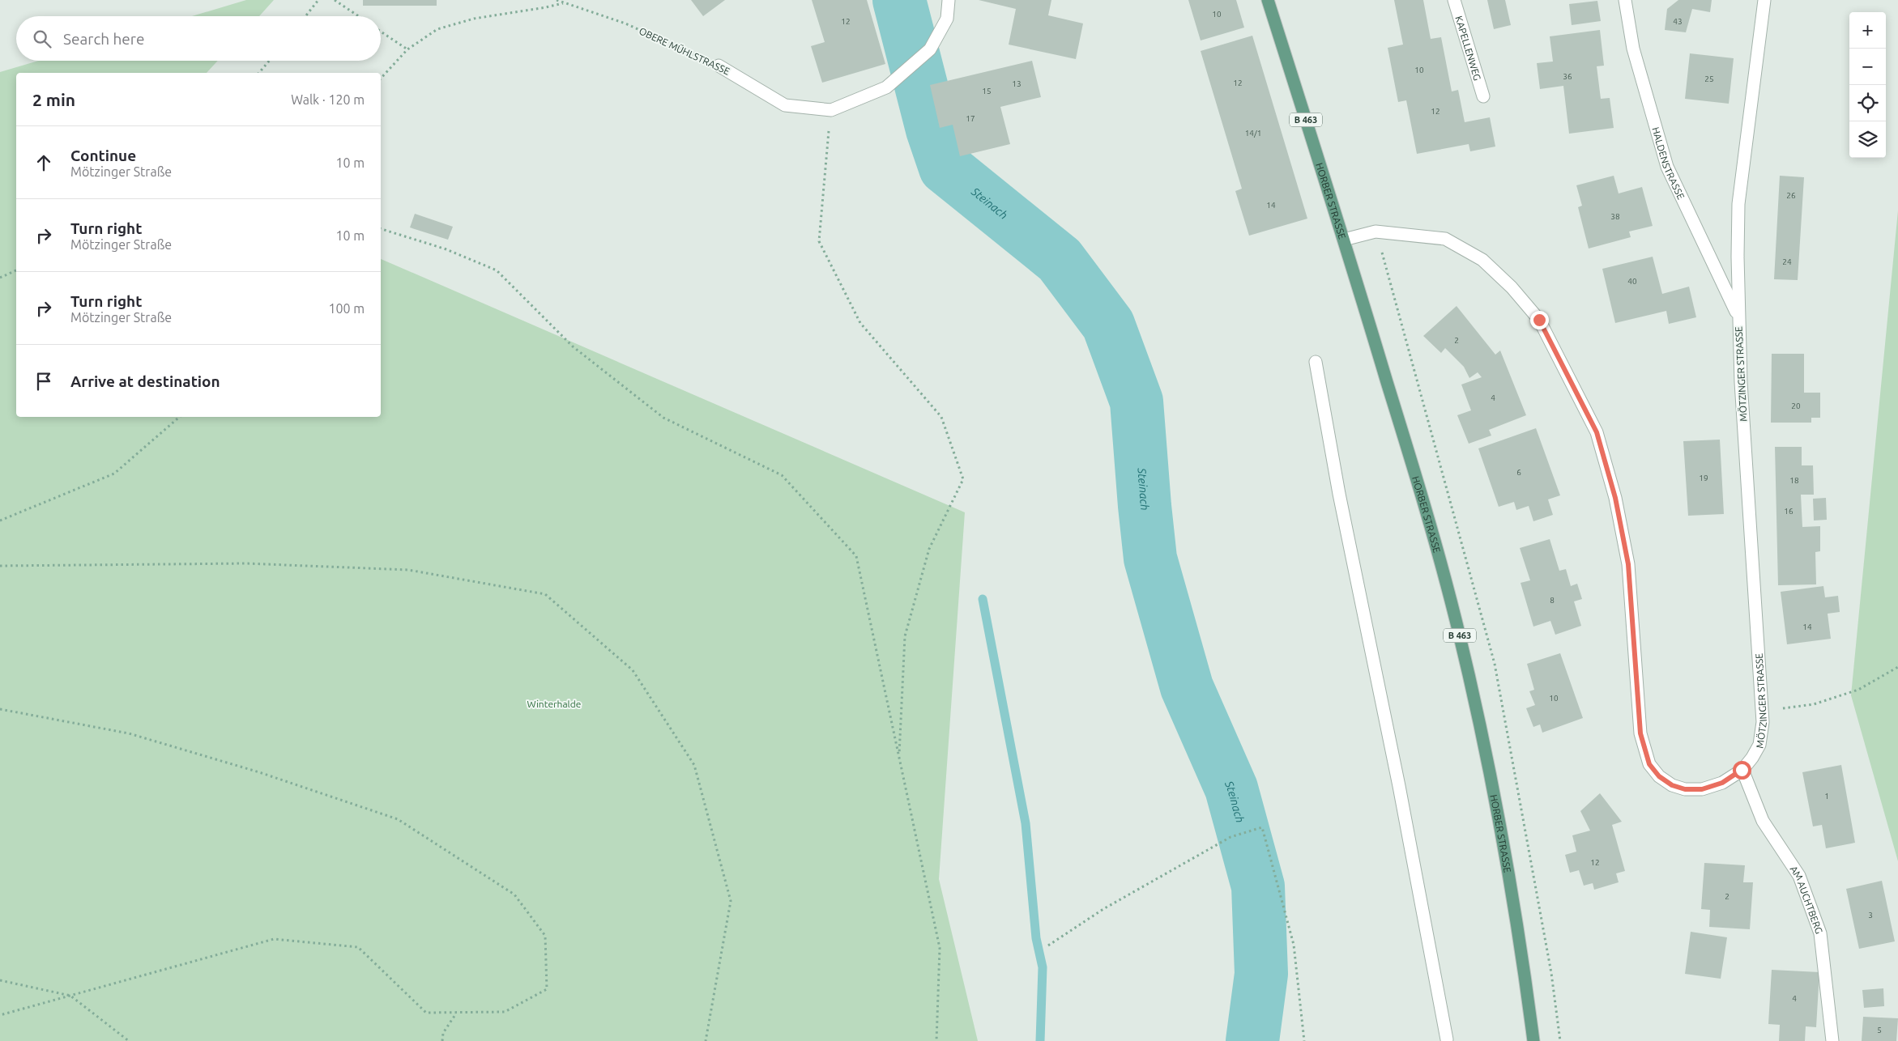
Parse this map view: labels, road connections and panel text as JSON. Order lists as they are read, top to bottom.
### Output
{
  "streets": {
    "main road": ["B 463", "HORBER STRASSE"],
    "street": [
      "KAPELLENWEG",
      "OBERE MÜHLSTRASSE",
      "HALDENSTRASSE",
      "MÖTZINGER STRASSE",
      "AM AUCHTBERG"
    ]
  },
  "crossings": [
    ["HALDENSTRASSE", "MÖTZINGER STRASSE"],
    ["HORBER STRASSE", "MÖTZINGER STRASSE"],
    ["MÖTZINGER STRASSE", "AM AUCHTBERG"]
  ],
  "water": ["Steinach"],
  "parks": ["Winterhalde"],
  "house_numbers": [
    "10",
    "12",
    "43",
    "10",
    "36",
    "25",
    "12",
    "13",
    "15",
    "12",
    "17",
    "14/1",
    "26",
    "14",
    "38",
    "24",
    "40",
    "2",
    "4",
    "20",
    "6",
    "19",
    "18",
    "16",
    "8",
    "14",
    "10",
    "1",
    "12",
    "2",
    "3",
    "4",
    "5"
  ],
  "page": {
    "map_buttons": ["+", "−"],
    "search": "Search here",
    "heading": ["2 min", "Walk · 120 m"],
    "list": [
      ["Continue", "Mötzinger Straße", "10 m"],
      ["Turn right", "Mötzinger Straße", "10 m"],
      ["Turn right", "Mötzinger Straße", "100 m"],
      "Arrive at destination"
    ]
  }
}
